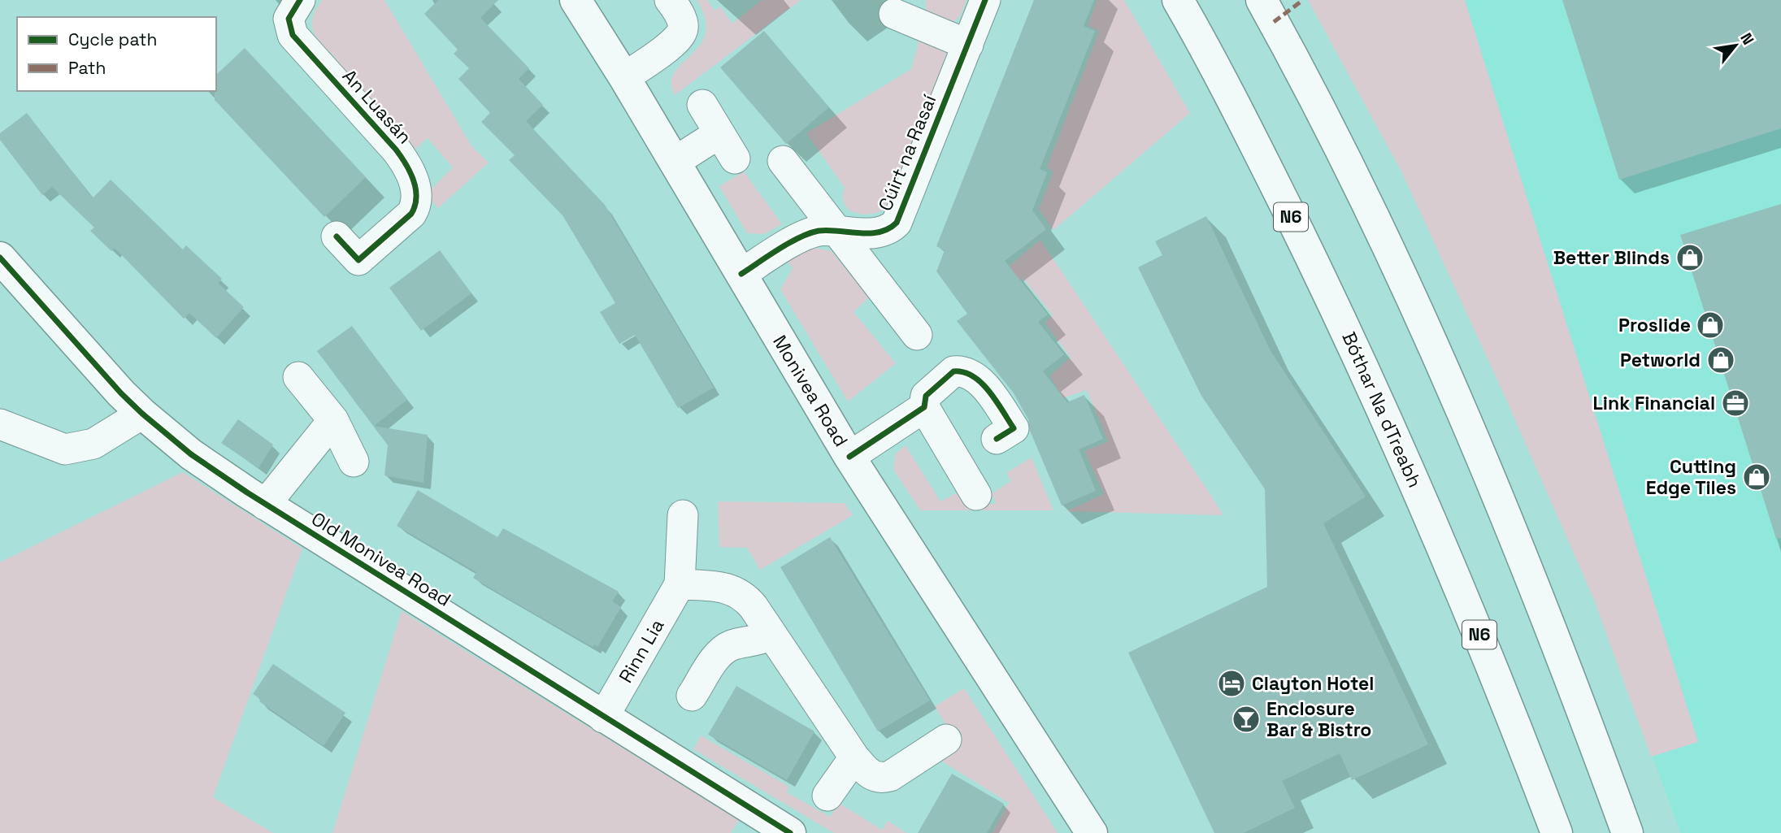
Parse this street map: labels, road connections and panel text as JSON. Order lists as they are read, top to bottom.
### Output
{
  "streets": {
    "main road": [
      "N6",
      "Monivea Road",
      "Bóthar Na dTreabh",
      "Old Monivea Road"
    ],
    "street": ["An Luasán", "Cúirt na Rasaí", "Rinn Lia"]
  },
  "crossings": [
    ["Cúirt na Rasaí", "Monivea Road"],
    ["Old Monivea Road", "Rinn Lia"]
  ],
  "places": {
    "shop": [
      "Better Blinds",
      "Proslide",
      "Petworld",
      "Cutting Edge Tiles"
    ],
    "office": ["Link Financial"],
    "hotel": ["Clayton Hotel"],
    "bar": ["Enclosure Bar & Bistro"]
  },
  "legend": ["Cycle path", "Path"],
  "north": "top right"
}
